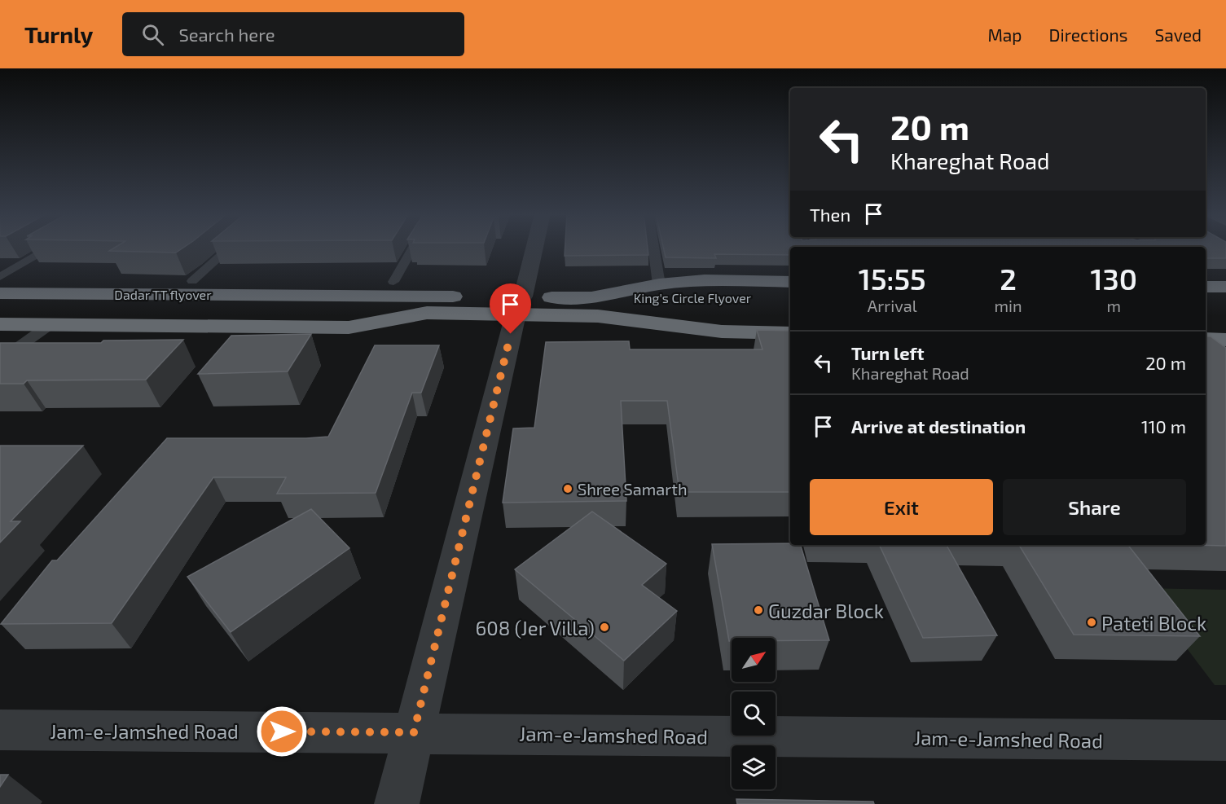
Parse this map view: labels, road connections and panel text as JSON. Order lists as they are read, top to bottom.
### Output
{
  "streets": {
    "highway": ["Dadar TT flyover", "King's Circle Flyover"],
    "street": ["Jam-e-Jamshed Road"]
  },
  "places": [
    "Shree Samarth",
    "Guzdar Block",
    "Pateti Block",
    "608 (Jer Villa)"
  ],
  "north": "top right",
  "page": {
    "header": "Turnly",
    "search": "Search here",
    "nav": ["Map", "Directions", "Saved"],
    "turn": ["20 m", "Khareghat Road"],
    "then": "Then",
    "eta": [
      "15:55",
      "Arrival",
      "2",
      "min",
      "130",
      "m"
    ],
    "list": [
      {
        "name": "Turn left",
        "note": "Khareghat Road",
        "value": "20 m"
      },
      {
        "name": "Arrive at destination",
        "value": "110 m"
      }
    ],
    "buttons": ["Exit", "Share"]
  }
}
